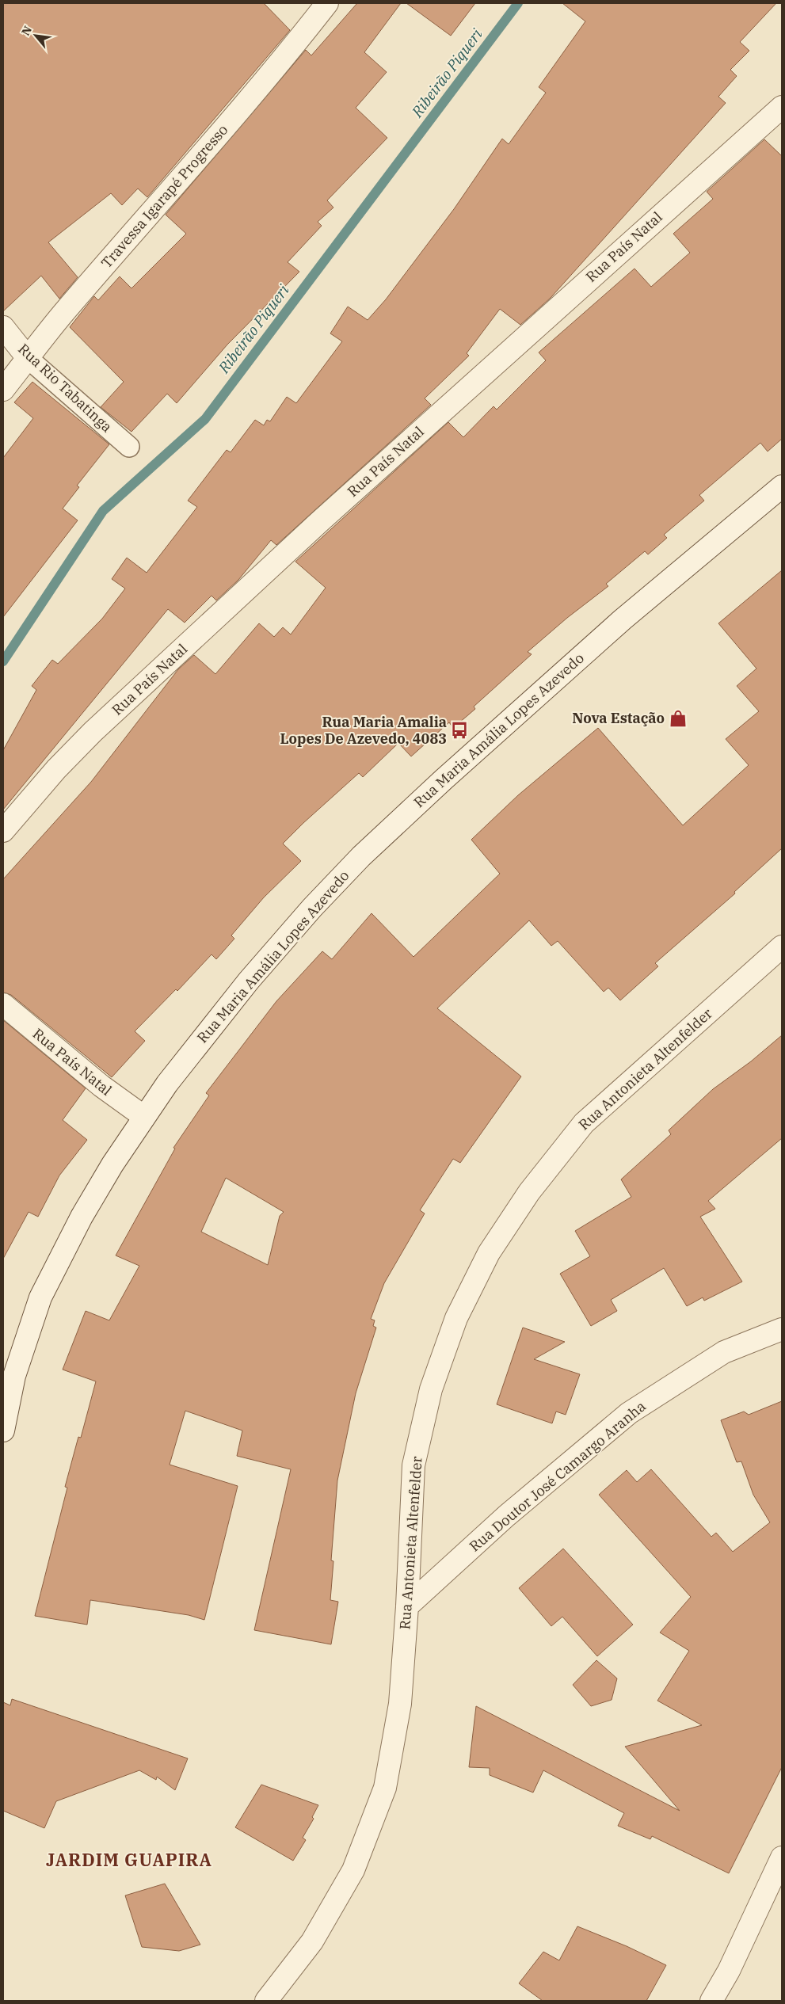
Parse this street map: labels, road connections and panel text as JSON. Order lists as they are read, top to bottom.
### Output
{
  "streets": {
    "street": [
      "Travessa Igarapé Progresso",
      "Rua País Natal",
      "Rua Rio Tabatinga",
      "Rua Maria Amália Lopes Azevedo",
      "Rua Antonieta Altenfelder",
      "Rua Doutor José Camargo Aranha"
    ]
  },
  "crossings": [
    ["Travessa Igarapé Progresso", "Rua Rio Tabatinga"],
    ["Rua País Natal", "Rua Maria Amália Lopes Azevedo"],
    ["Rua Antonieta Altenfelder", "Rua Doutor José Camargo Aranha"]
  ],
  "districts": ["JARDIM GUAPIRA"],
  "water": ["Ribeirão Piqueri"],
  "places": {
    "shop": ["Nova Estação"],
    "bus stop": ["Rua Maria Amalia Lopes De Azevedo, 4083"]
  },
  "north": "top left"
}
